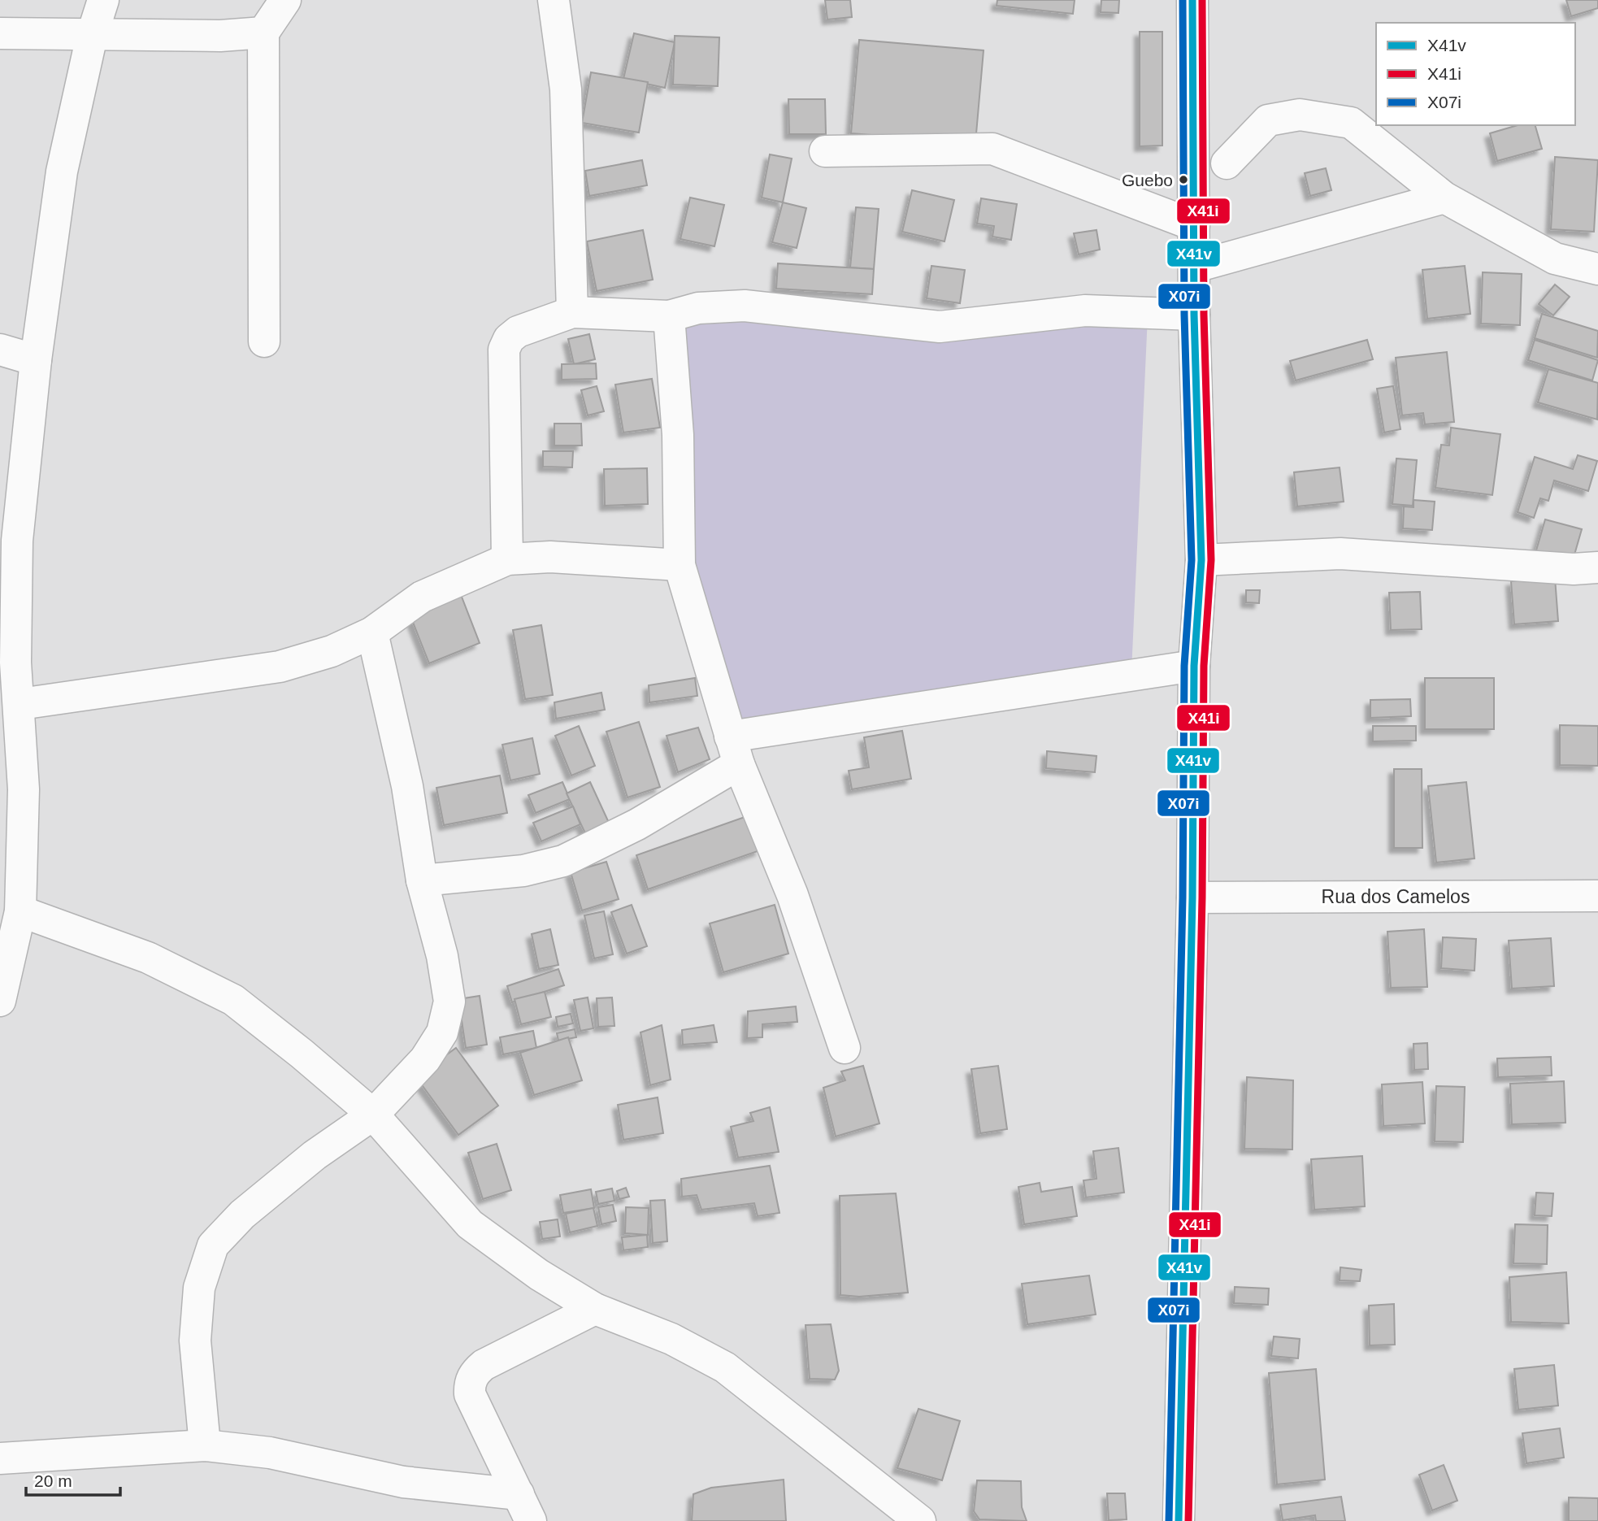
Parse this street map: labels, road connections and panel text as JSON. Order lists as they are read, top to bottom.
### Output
{
  "streets": {
    "street": ["Rua dos Camelos"]
  },
  "places": ["Guebo"],
  "lines": ["transit line X41v", "transit line X41i", "transit line X07i"],
  "legend": ["X41v", "X41i", "X07i"],
  "scale_bar": "20 m"
}
